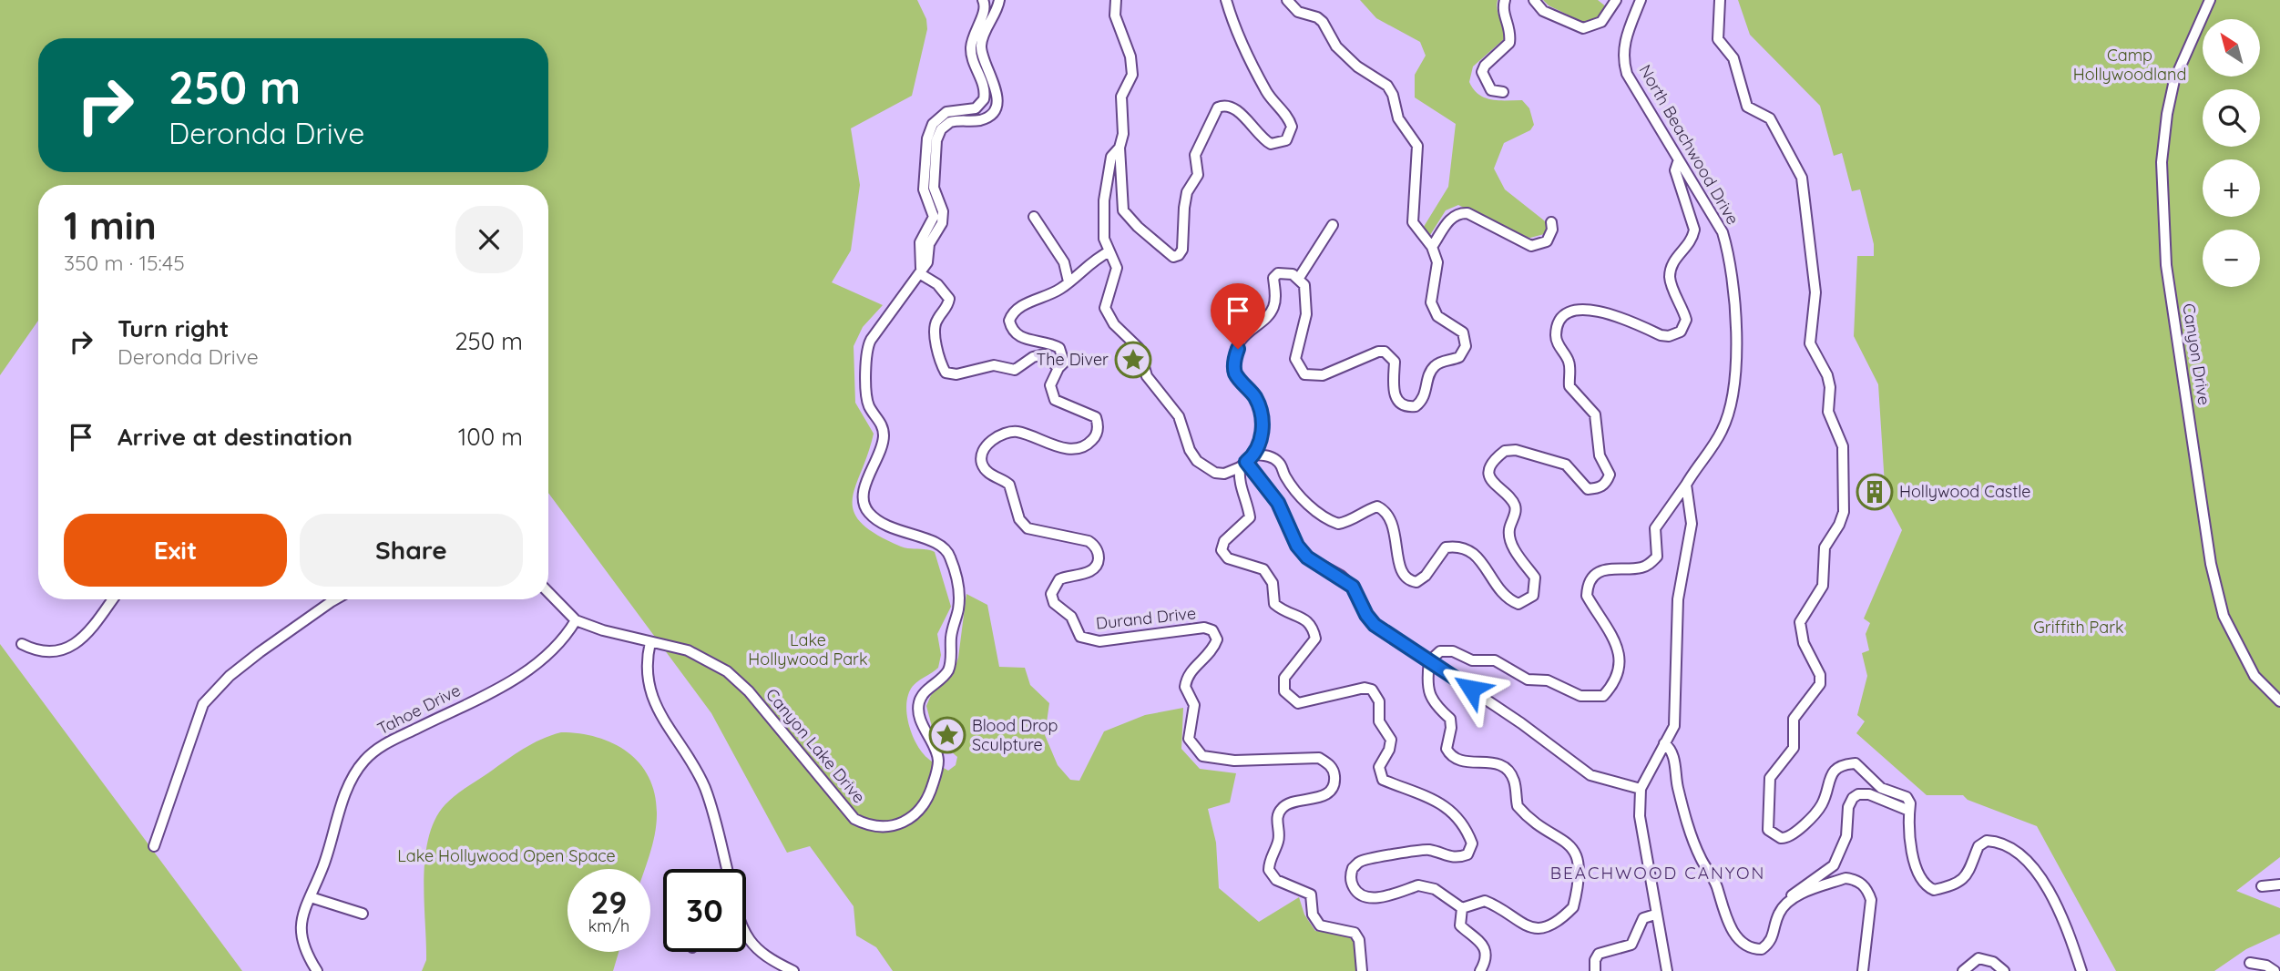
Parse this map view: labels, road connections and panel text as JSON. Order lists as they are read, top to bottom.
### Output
{
  "streets": {
    "street": [
      "North Beachwood Drive",
      "Canyon Drive",
      "Durand Drive",
      "Tahoe Drive",
      "Canyon Lake Drive"
    ]
  },
  "crossings": [
    ["Tahoe Drive", "Canyon Lake Drive"]
  ],
  "districts": ["BEACHWOOD CANYON"],
  "parks": [
    "Camp Hollywoodland",
    "Griffith Park",
    "Lake Hollywood Park",
    "Lake Hollywood Open Space"
  ],
  "places": {
    "place": ["The Diver", "Blood Drop Sculpture"],
    "building": ["Hollywood Castle"]
  },
  "north": "top left",
  "page": {
    "map_buttons": ["+", "−"],
    "turn": ["250 m", "Deronda Drive"],
    "heading": ["1 min", "350 m · 15:45"],
    "list": [
      {
        "name": "Turn right",
        "note": "Deronda Drive",
        "value": "250 m"
      },
      {
        "name": "Arrive at destination",
        "value": "100 m"
      }
    ],
    "buttons": ["Exit", "Share"],
    "speed": "29 km/h",
    "limit": "30"
  }
}
